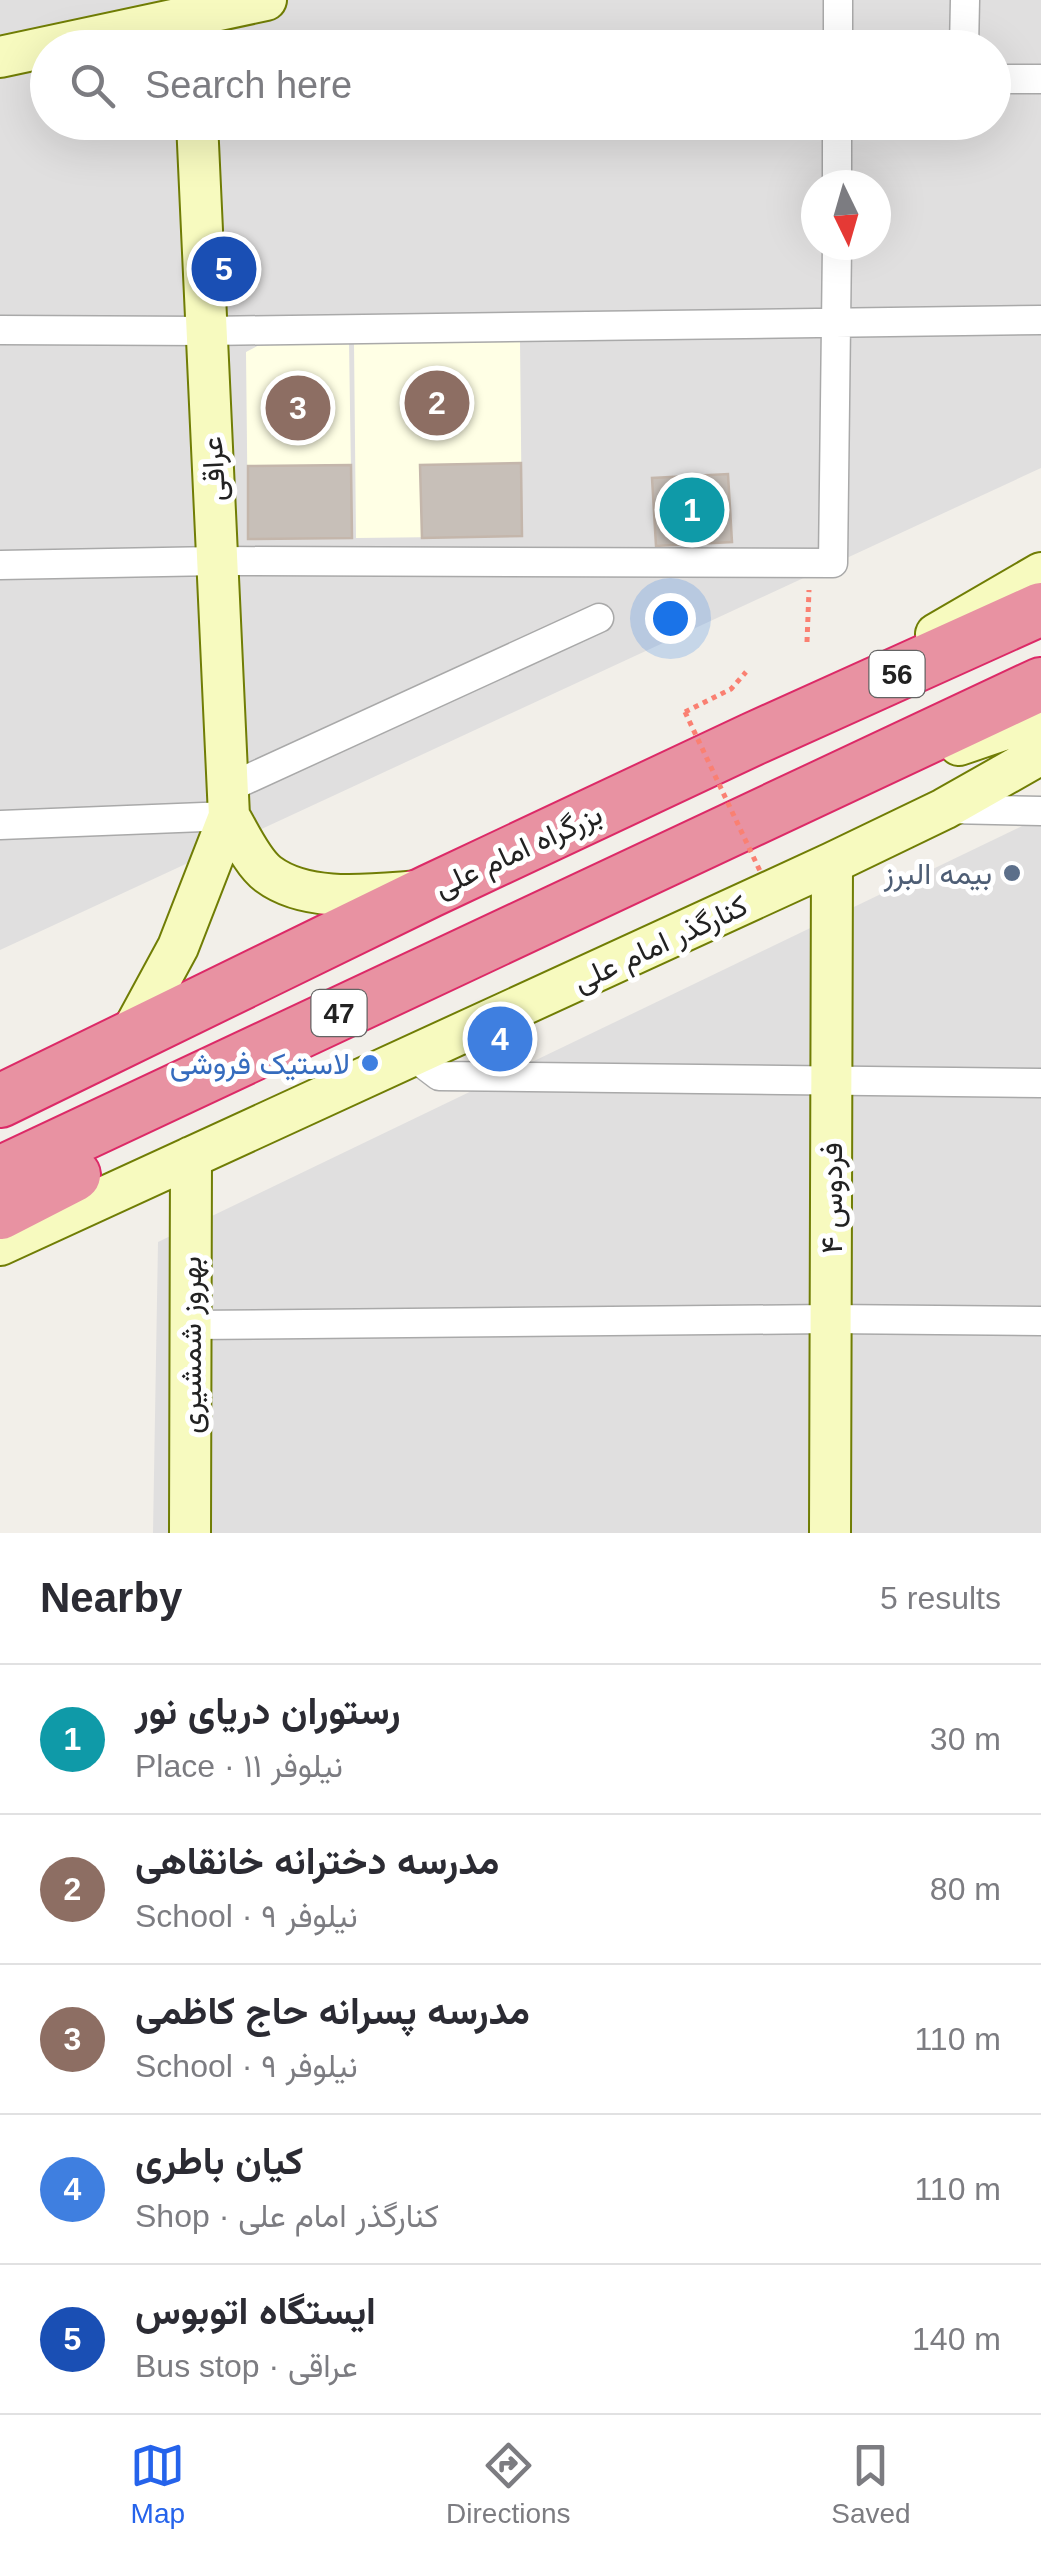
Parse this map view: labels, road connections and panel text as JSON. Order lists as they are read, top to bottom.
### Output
{
  "streets": {
    "highway": ["56", "بزرگراه امام علی", "47"],
    "street": [
      "عراقی",
      "کنارگذر امام علی",
      "فردوس ۴",
      "بهروز شمشیری"
    ]
  },
  "crossings": [
    ["56", "47"],
    ["بزرگراه امام علی", "47"],
    ["کنارگذر امام علی", "فردوس ۴"],
    ["کنارگذر امام علی", "بهروز شمشیری"]
  ],
  "places": ["بیمه البرز", "لاستیک فروشی"],
  "north": "bottom",
  "page": {
    "search": "Search here",
    "pins": [
      "5",
      "2",
      "3",
      "1",
      "4"
    ],
    "heading": ["Nearby", "5 results"],
    "list": [
      {
        "mark": "1",
        "name": "رستوران دریای نور",
        "note": "Place · نیلوفر ۱۱",
        "value": "30 m"
      },
      {
        "mark": "2",
        "name": "مدرسه دخترانه خانقاهی",
        "note": "School · نیلوفر ۹",
        "value": "80 m"
      },
      {
        "mark": "3",
        "name": "مدرسه پسرانه حاج کاظمی",
        "note": "School · نیلوفر ۹",
        "value": "110 m"
      },
      {
        "mark": "4",
        "name": "کیان باطری",
        "note": "Shop · کنارگذر امام علی",
        "value": "110 m"
      },
      {
        "mark": "5",
        "name": "ایستگاه اتوبوس",
        "note": "Bus stop · عراقی",
        "value": "140 m"
      }
    ],
    "nav": ["Map", "Directions", "Saved"]
  }
}
